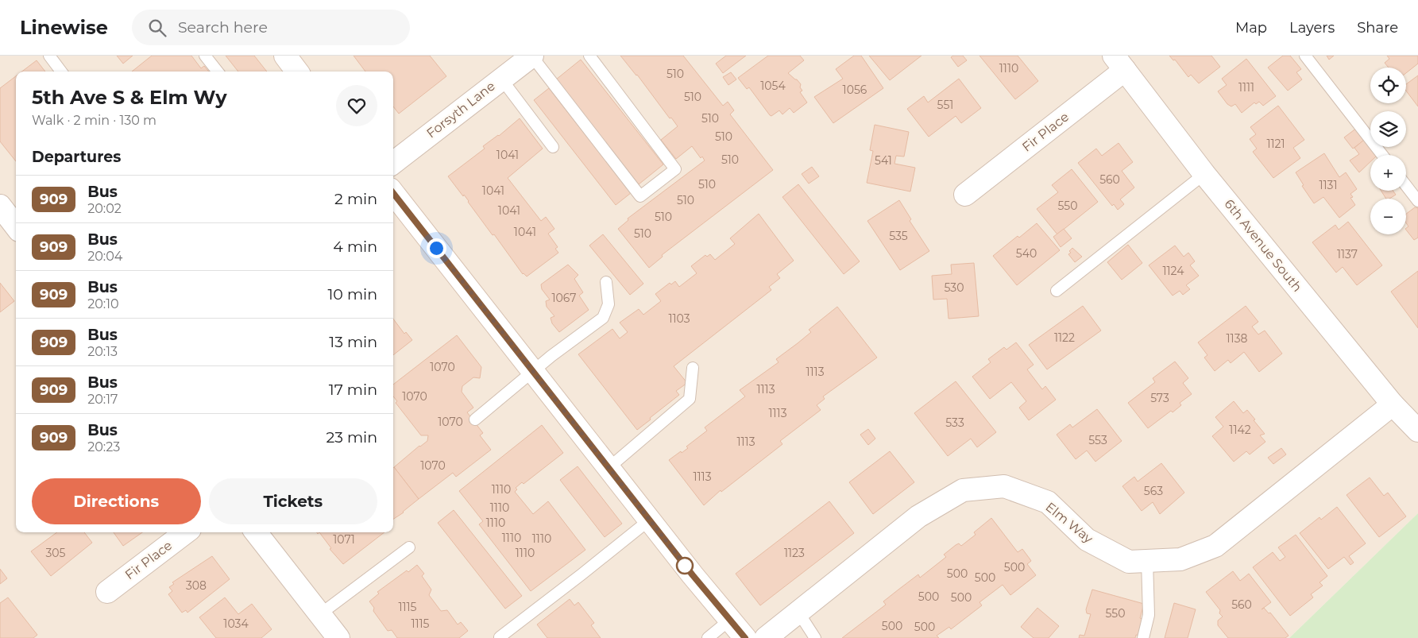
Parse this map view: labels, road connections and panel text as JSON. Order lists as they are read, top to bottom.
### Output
{
  "streets": {
    "street": [
      "Forsyth Lane",
      "Fir Place",
      "6th Avenue South",
      "Elm Way"
    ]
  },
  "crossings": [
    ["Fir Place", "6th Avenue South"],
    ["6th Avenue South", "Elm Way"]
  ],
  "lines": ["bus line 909"],
  "house_numbers": [
    "1110",
    "510",
    "1054",
    "1111",
    "1056",
    "510",
    "551",
    "510",
    "510",
    "1121",
    "1041",
    "510",
    "541",
    "560",
    "510",
    "1131",
    "1041",
    "510",
    "550",
    "1041",
    "510",
    "1041",
    "510",
    "535",
    "540",
    "1137",
    "1124",
    "530",
    "1067",
    "1103",
    "1122",
    "1138",
    "1070",
    "1113",
    "1113",
    "1070",
    "573",
    "1113",
    "1070",
    "533",
    "1142",
    "553",
    "1113",
    "1070",
    "1113",
    "1110",
    "563",
    "1110",
    "1110",
    "1110",
    "1110",
    "1071",
    "305",
    "1110",
    "1123",
    "500",
    "500",
    "500",
    "308",
    "500",
    "500",
    "560",
    "1115",
    "550",
    "1034",
    "1115",
    "500",
    "500"
  ],
  "page": {
    "header": "Linewise",
    "search": "Search here",
    "nav": ["Map", "Layers", "Share"],
    "map_buttons": ["+", "−"],
    "heading": [
      ["5th Ave S & Elm Wy", "Walk · 2 min · 130 m"],
      "Departures"
    ],
    "list": [
      {
        "mark": "909",
        "name": "Bus",
        "note": "20:02",
        "value": "2 min"
      },
      {
        "mark": "909",
        "name": "Bus",
        "note": "20:04",
        "value": "4 min"
      },
      {
        "mark": "909",
        "name": "Bus",
        "note": "20:10",
        "value": "10 min"
      },
      {
        "mark": "909",
        "name": "Bus",
        "note": "20:13",
        "value": "13 min"
      },
      {
        "mark": "909",
        "name": "Bus",
        "note": "20:17",
        "value": "17 min"
      },
      {
        "mark": "909",
        "name": "Bus",
        "note": "20:23",
        "value": "23 min"
      }
    ],
    "buttons": ["Directions", "Tickets"]
  }
}
